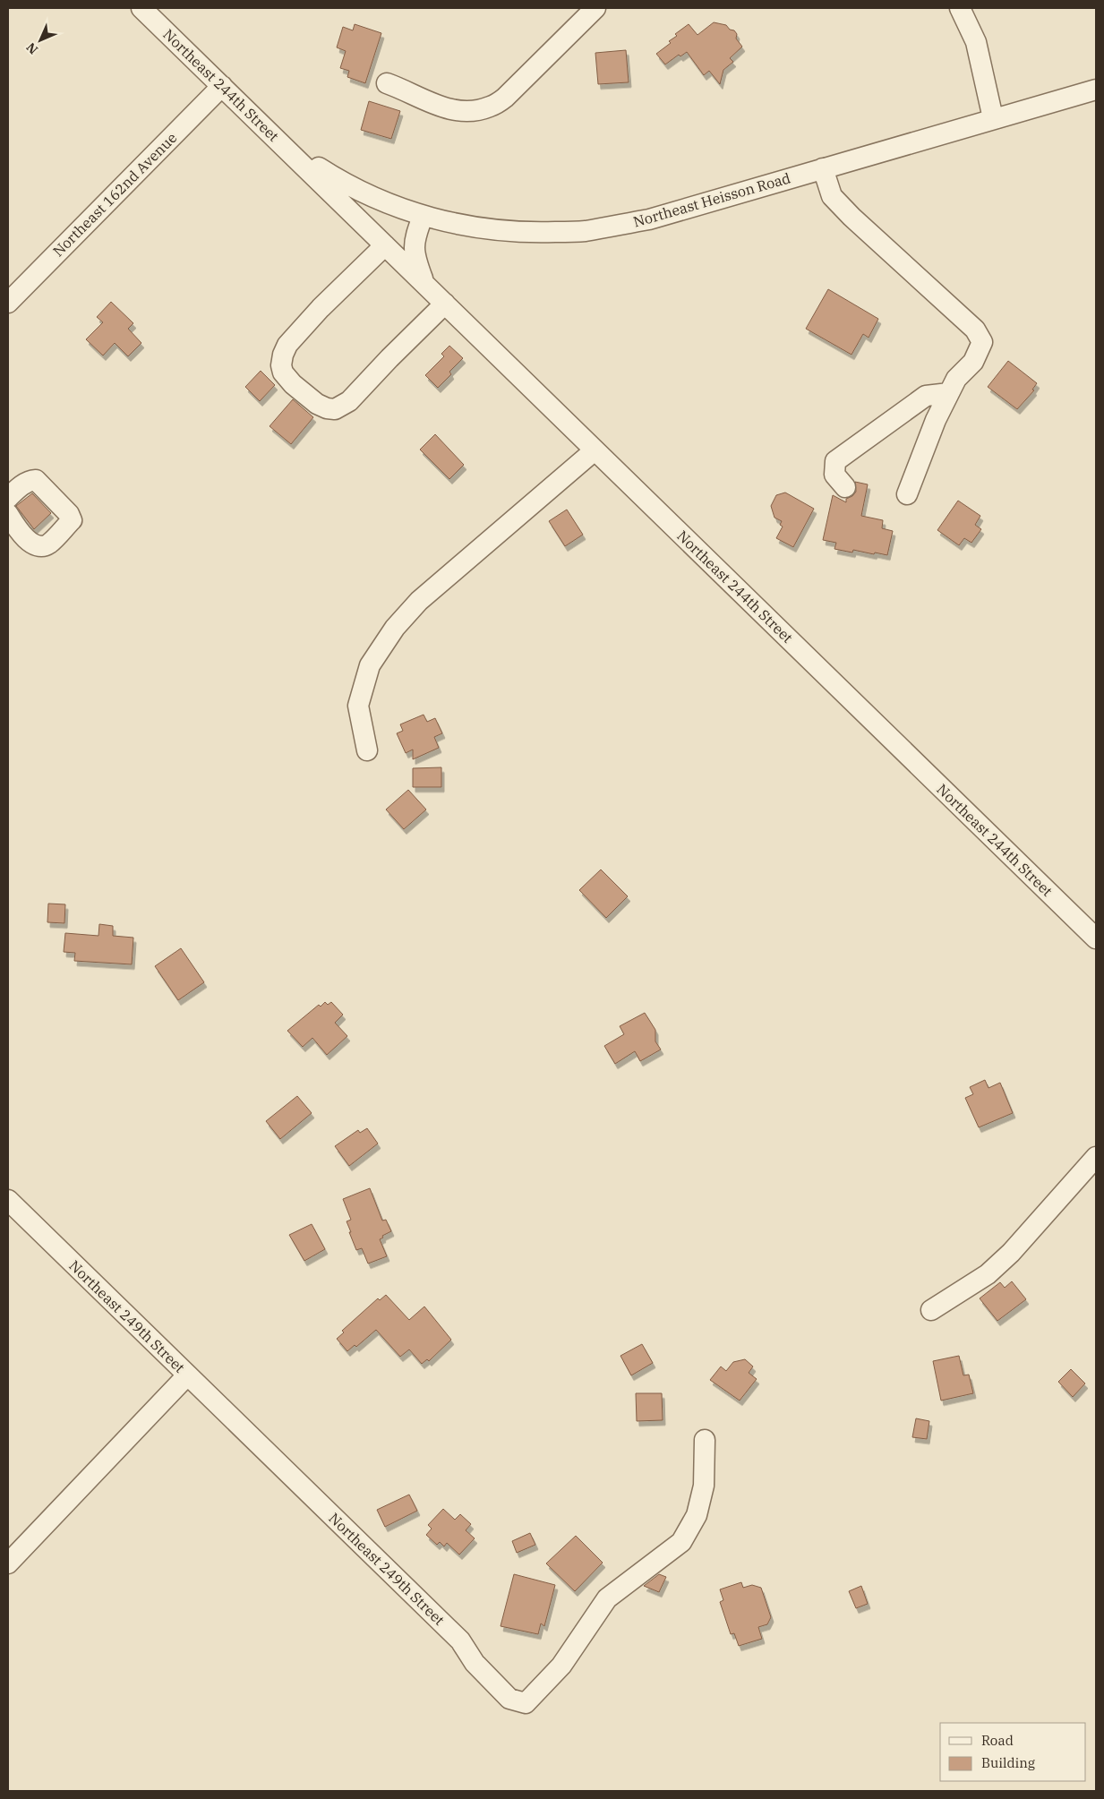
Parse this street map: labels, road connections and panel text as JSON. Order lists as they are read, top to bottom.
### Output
{
  "streets": {
    "street": [
      "Northeast 244th Street",
      "Northeast 162nd Avenue",
      "Northeast Heisson Road",
      "Northeast 249th Street"
    ]
  },
  "crossings": [
    ["Northeast 244th Street", "Northeast 162nd Avenue"],
    ["Northeast 244th Street", "Northeast Heisson Road"]
  ],
  "legend": ["Road", "Building"],
  "north": "bottom left"
}
